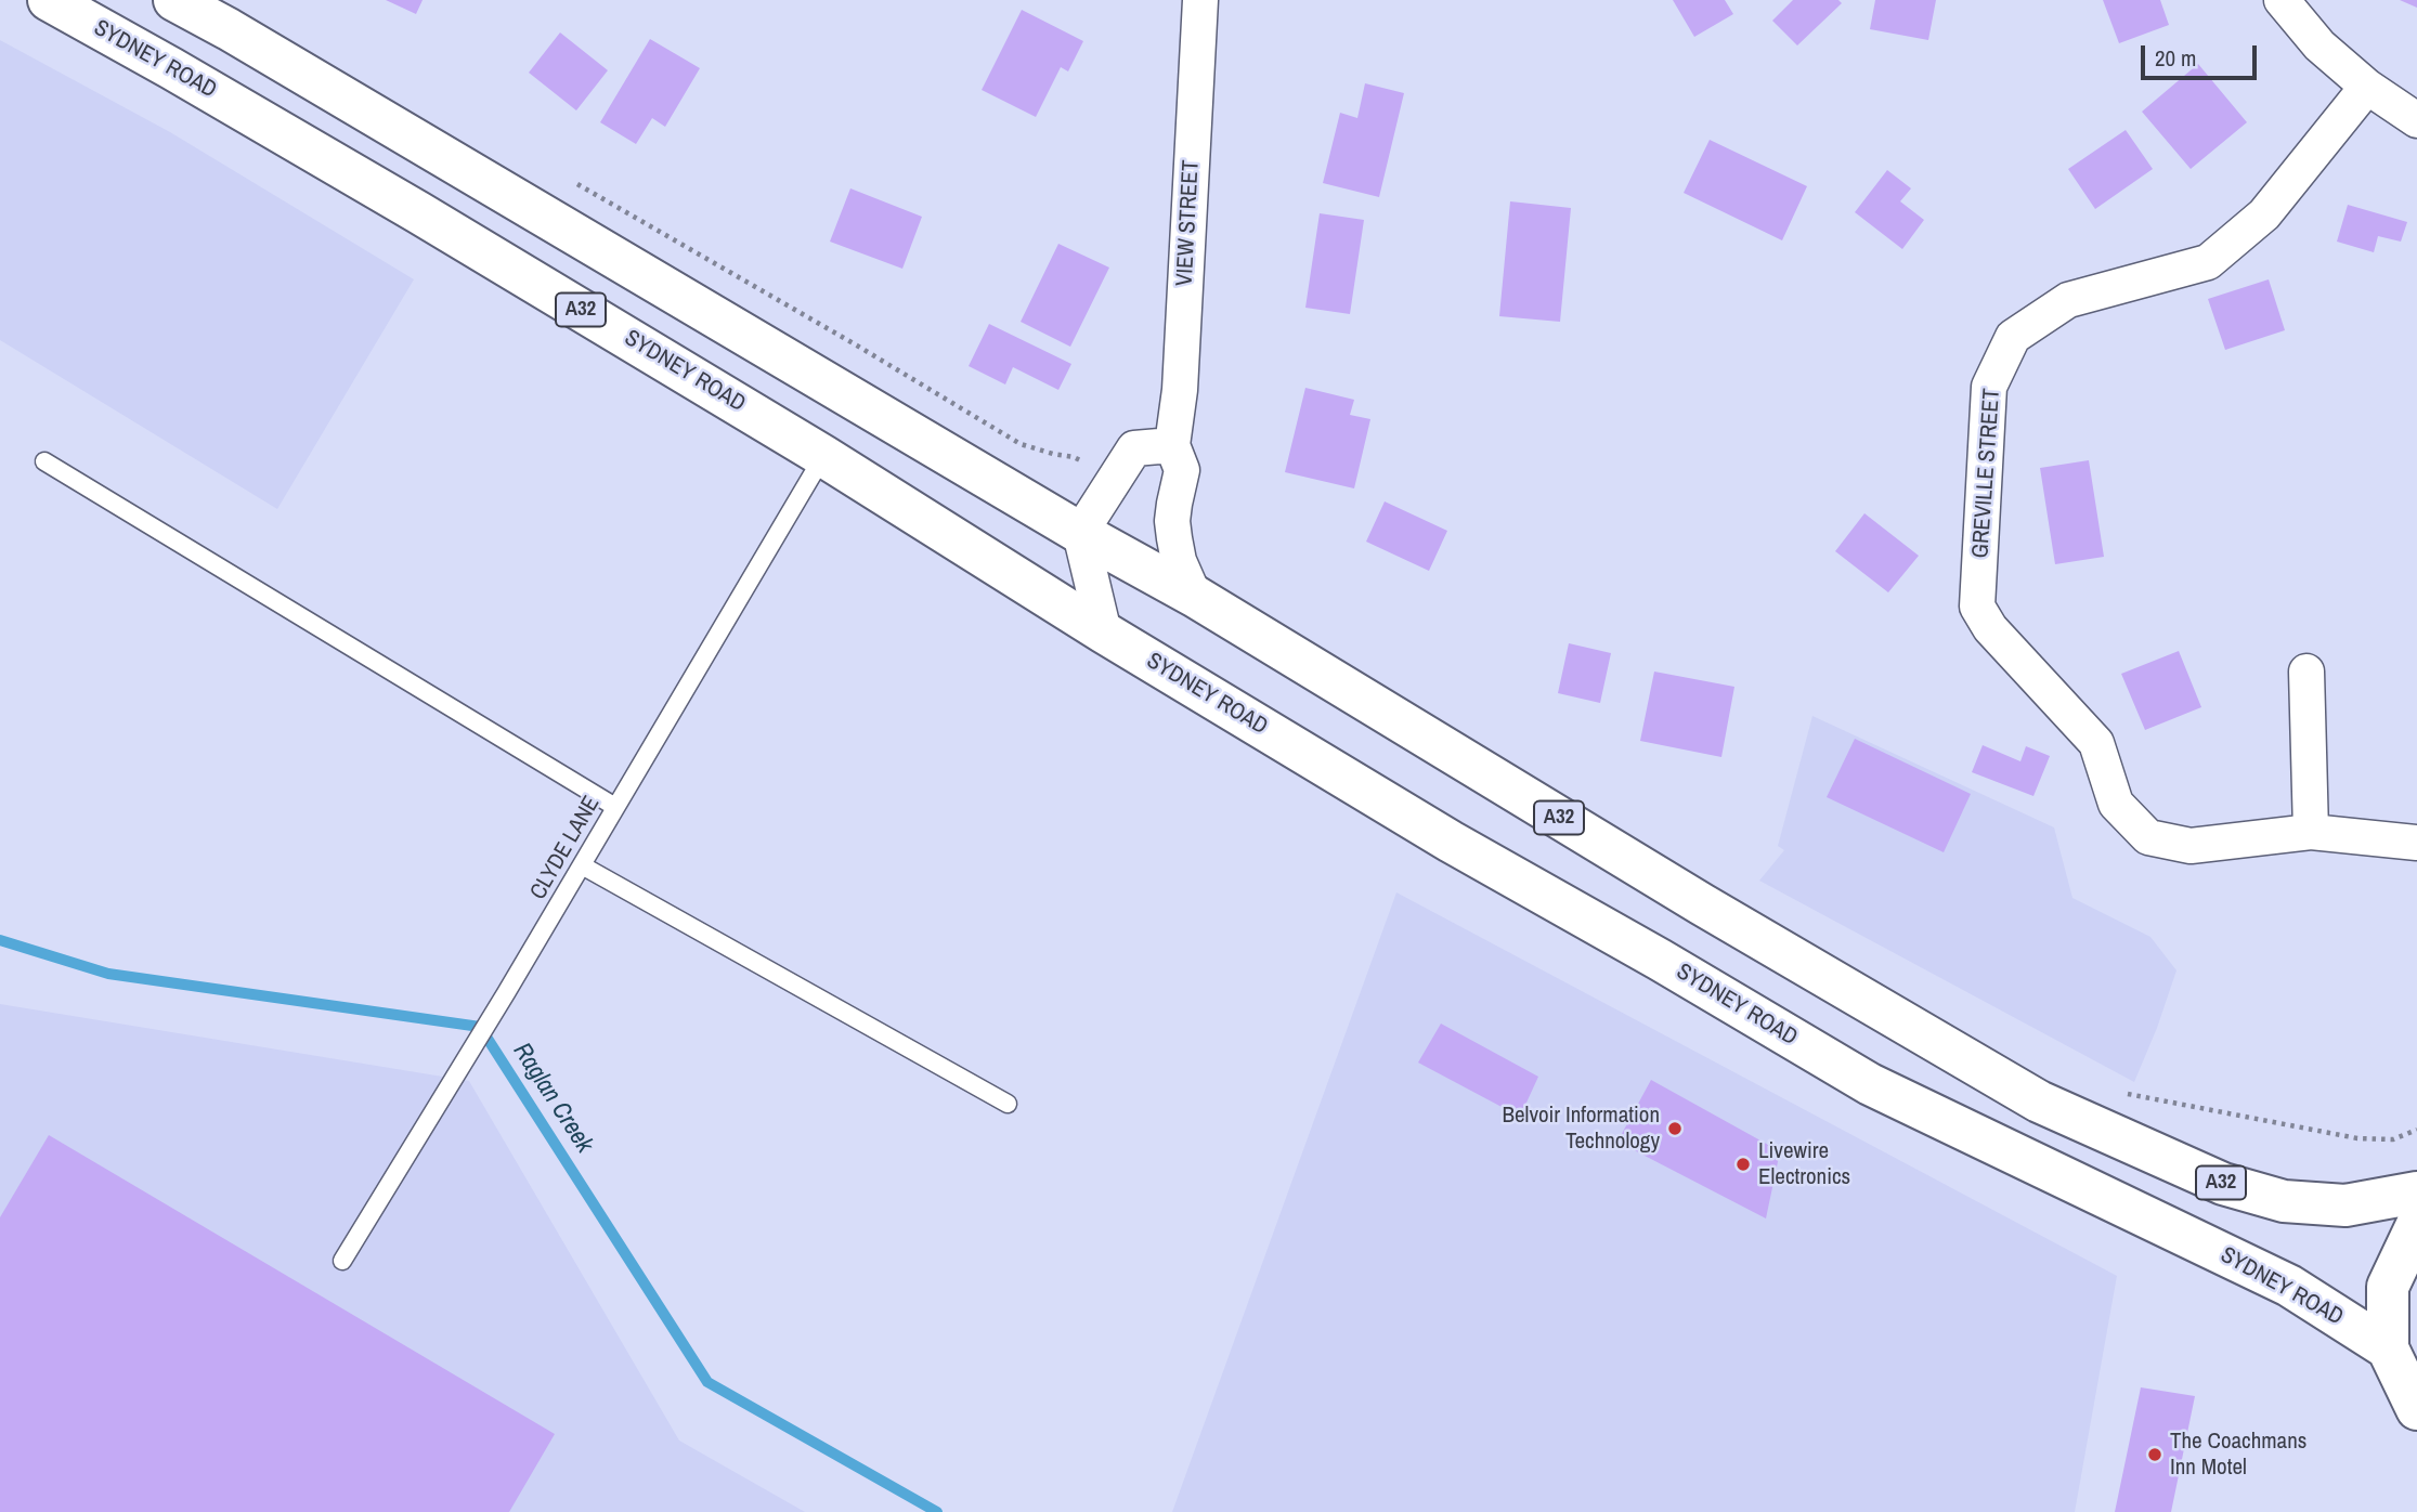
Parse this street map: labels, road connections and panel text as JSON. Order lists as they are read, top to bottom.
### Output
{
  "streets": {
    "highway": ["SYDNEY ROAD", "A32"],
    "street": ["VIEW STREET", "GREVILLE STREET"],
    "lane": ["CLYDE LANE"]
  },
  "crossings": [
    ["SYDNEY ROAD", "CLYDE LANE"],
    ["VIEW STREET", "A32"]
  ],
  "water": ["Raglan Creek"],
  "places": ["Belvoir Information Technology", "Livewire Electronics", "The Coachmans Inn Motel"],
  "scale_bar": "20 m"
}
